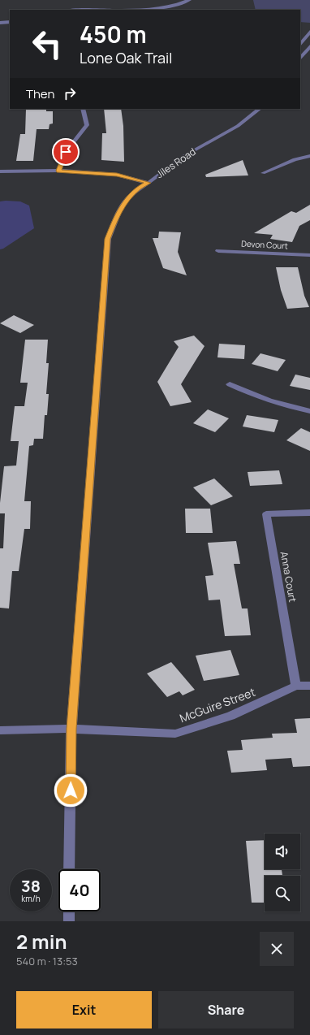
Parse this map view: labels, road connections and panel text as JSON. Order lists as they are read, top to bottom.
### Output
{
  "streets": {
    "street": [
      "Jiles Road",
      "Devon Court",
      "Anna Court",
      "McGuire Street"
    ]
  },
  "crossings": [
    ["Jiles Road", "McGuire Street"],
    ["Anna Court", "McGuire Street"]
  ],
  "page": {
    "turn": ["450 m", "Lone Oak Trail"],
    "then": "Then",
    "speed": "38 km/h",
    "limit": "40",
    "heading": ["2 min", "540 m · 13:53"],
    "buttons": ["Exit", "Share"]
  }
}
